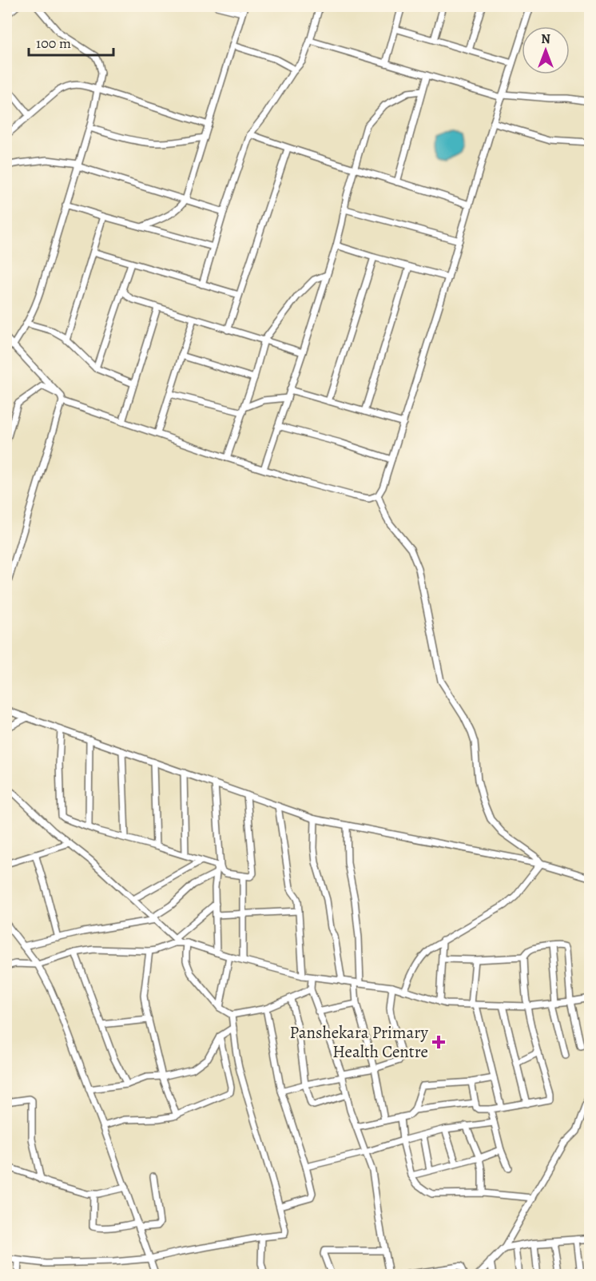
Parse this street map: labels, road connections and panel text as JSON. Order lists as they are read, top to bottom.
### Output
{
  "places": {
    "health": ["Panshekara Primary Health Centre"]
  },
  "scale_bar": "100 m",
  "north": "top"
}
